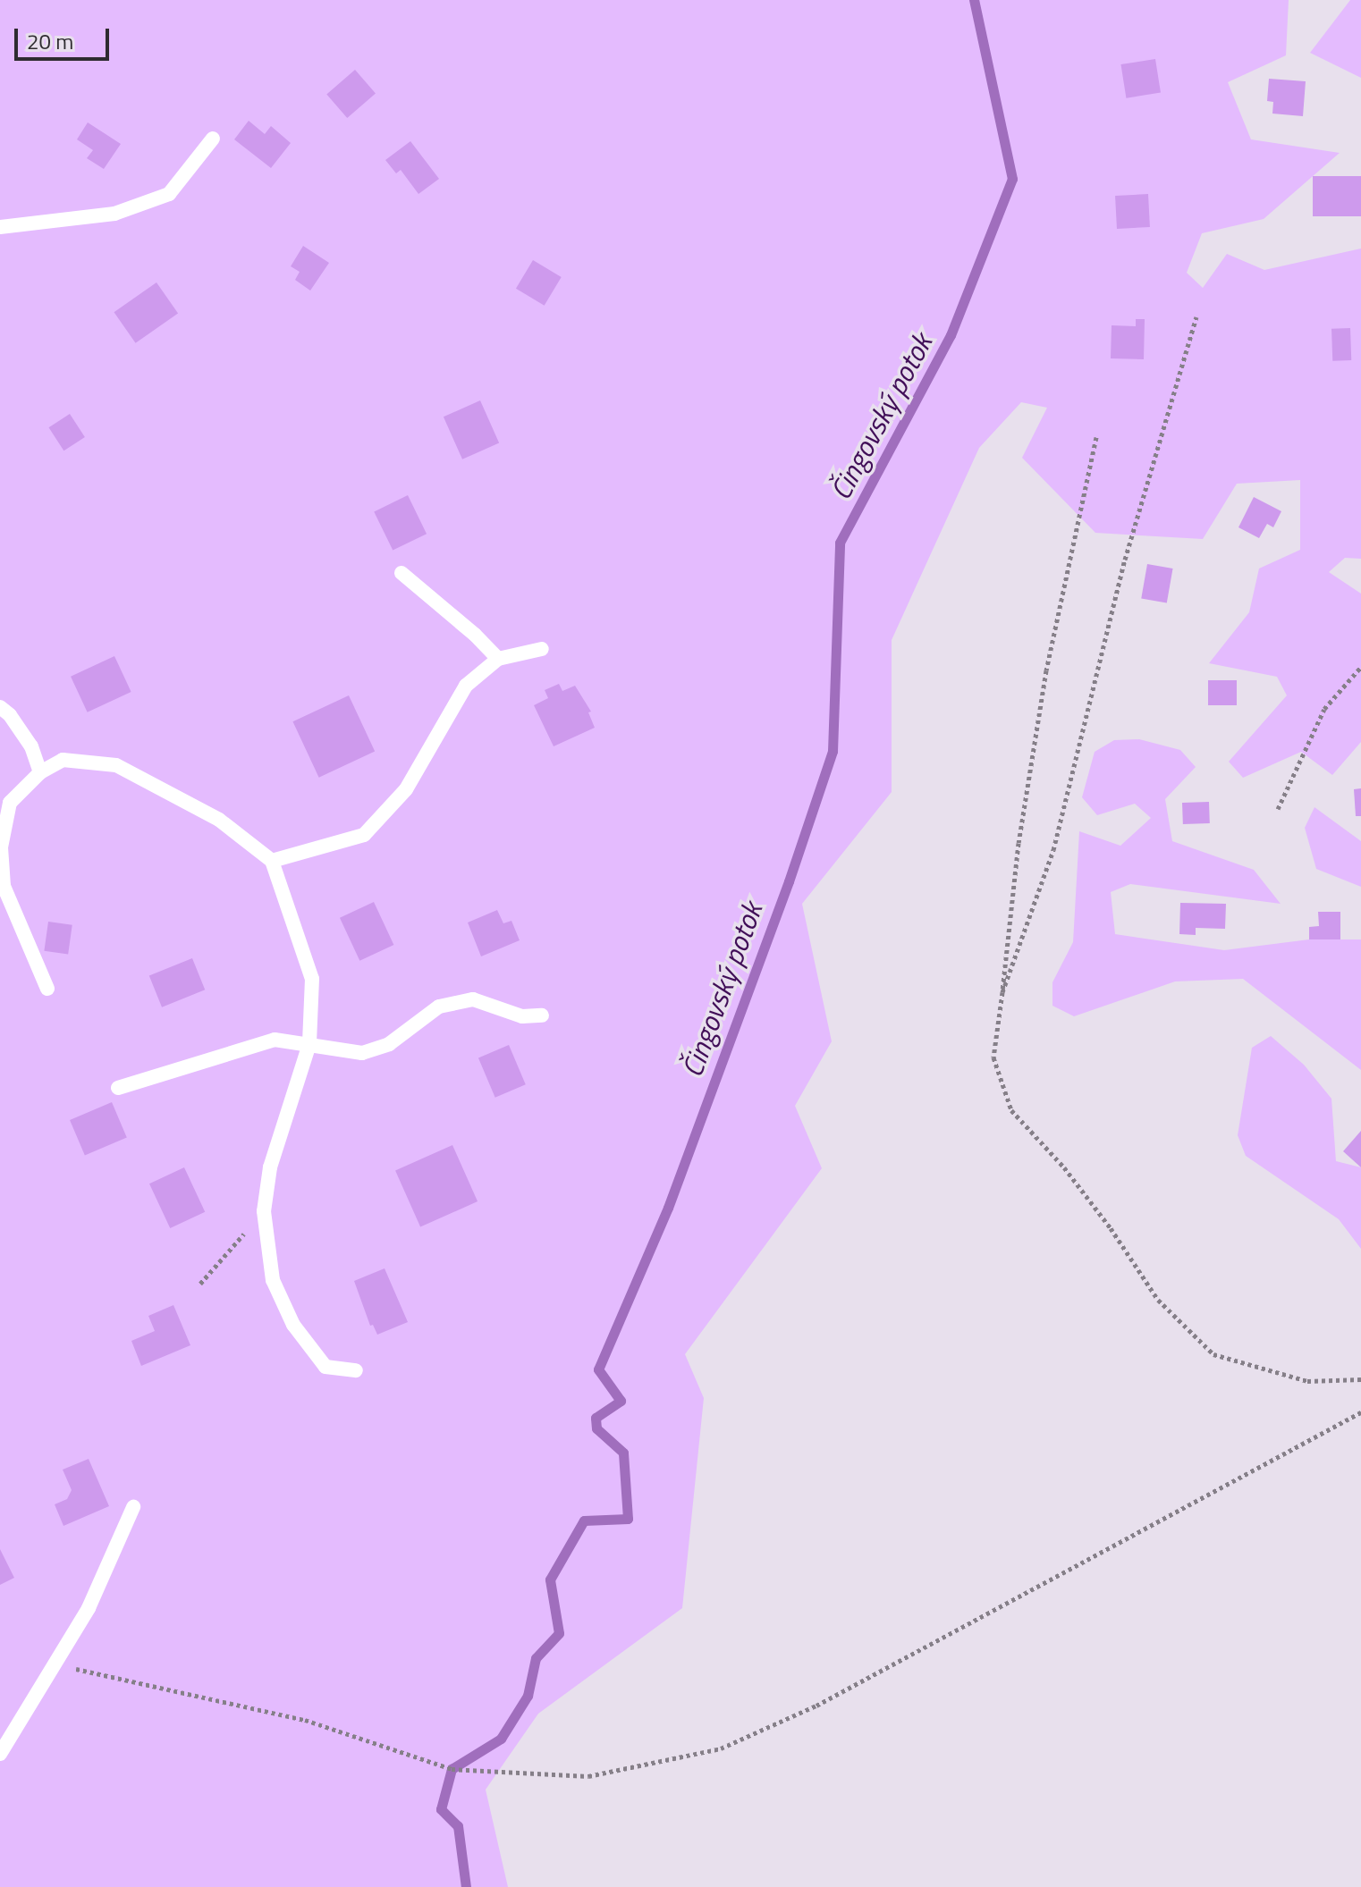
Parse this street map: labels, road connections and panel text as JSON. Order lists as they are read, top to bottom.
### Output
{
  "water": ["Čingovský potok"],
  "scale_bar": "20 m"
}
